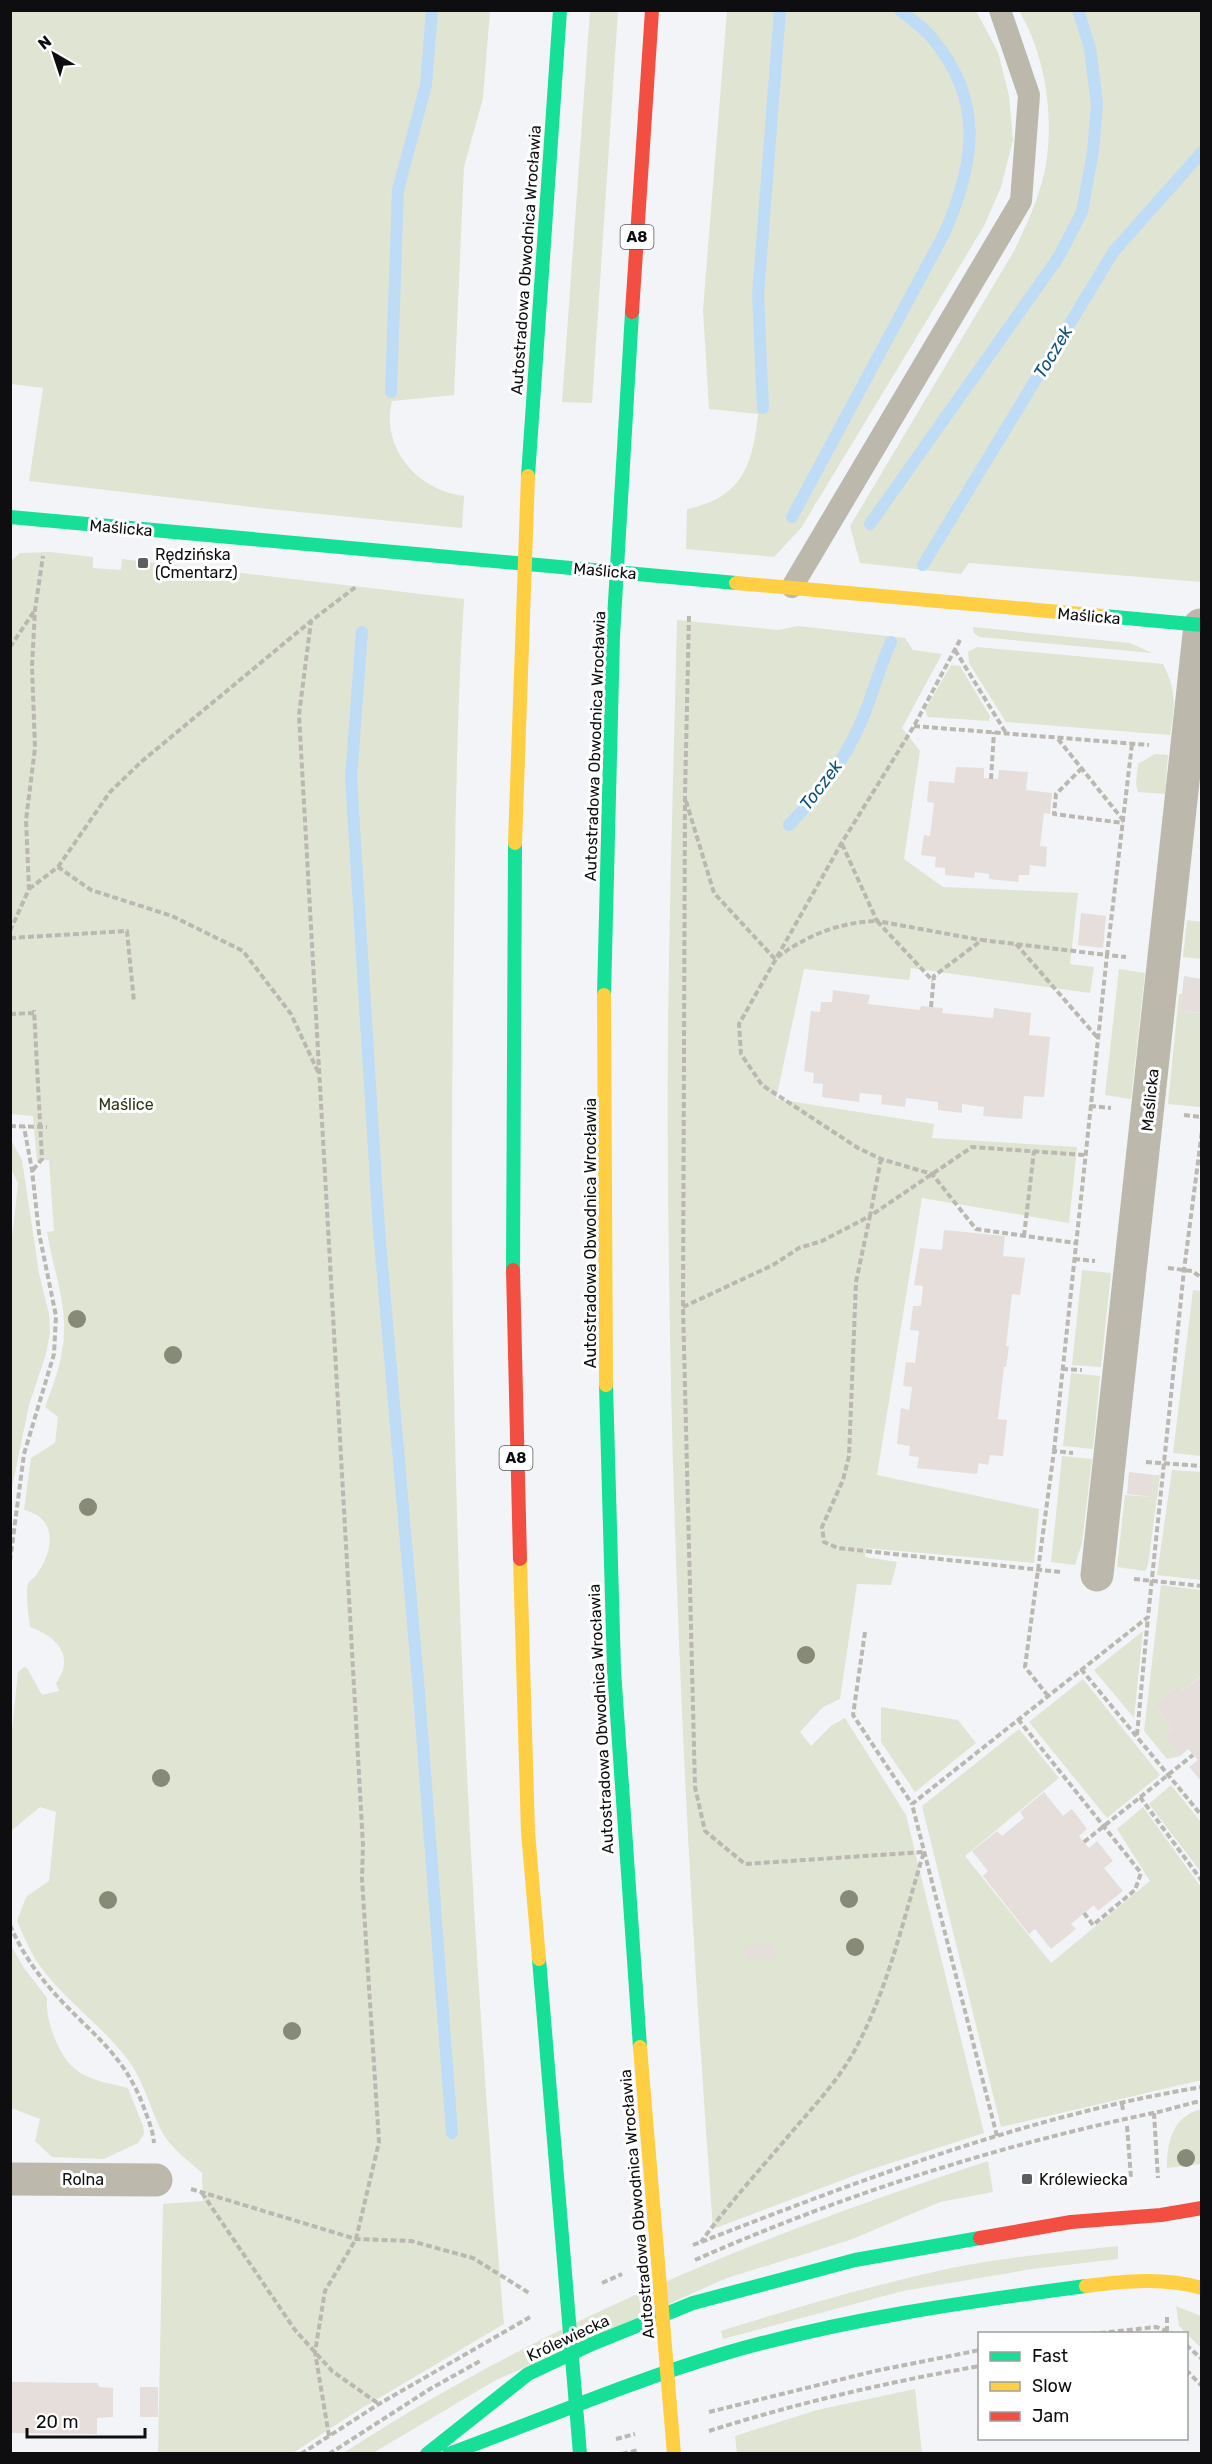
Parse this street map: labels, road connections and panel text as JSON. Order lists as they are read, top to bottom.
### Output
{
  "streets": {
    "main road": [
      "A8",
      "Autostradowa Obwodnica Wrocławia",
      "Maślicka",
      "Królewiecka"
    ],
    "street": ["Rolna"]
  },
  "water": ["Toczek"],
  "parks": ["Maślice"],
  "places": {
    "transit": ["Rędzińska (Cmentarz)", "Królewiecka"]
  },
  "legend": ["Fast", "Slow", "Jam"],
  "scale_bar": "20 m",
  "north": "top left"
}
